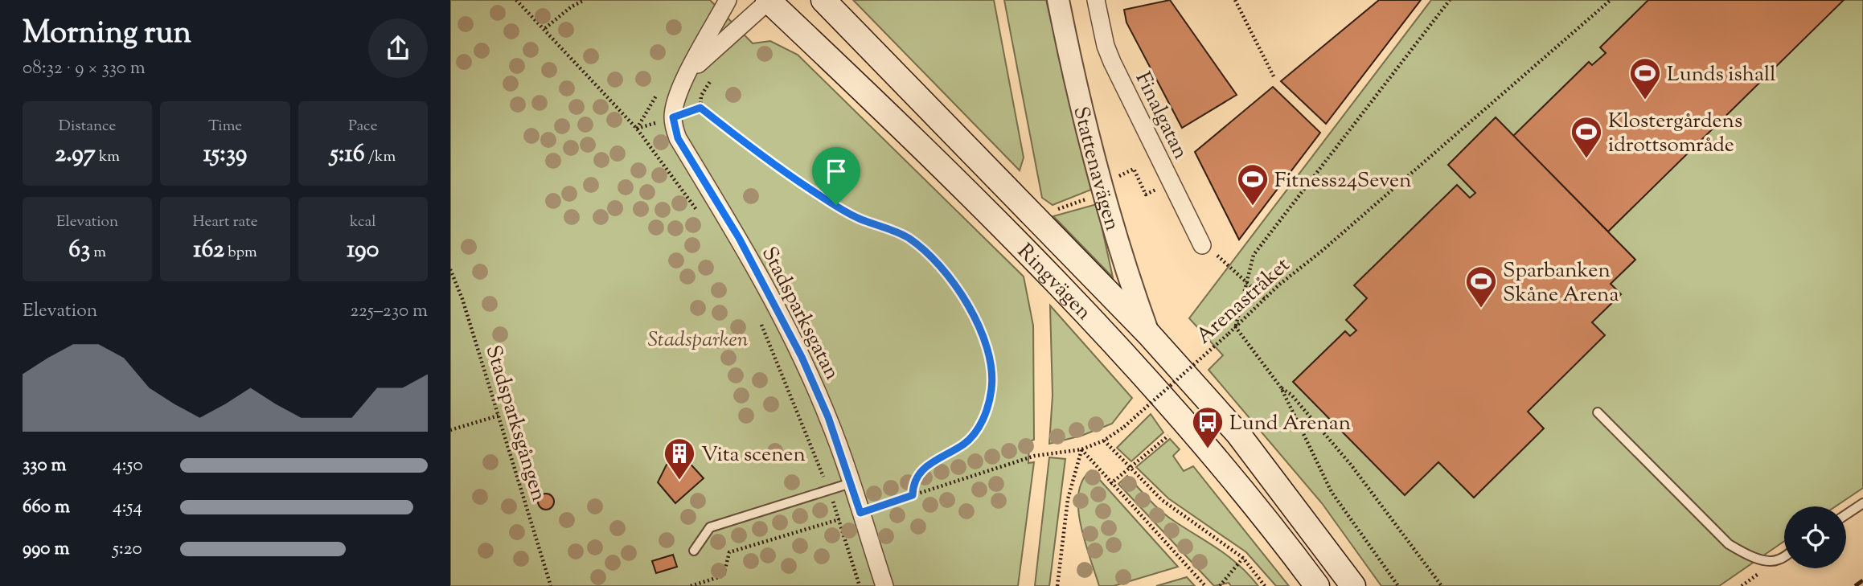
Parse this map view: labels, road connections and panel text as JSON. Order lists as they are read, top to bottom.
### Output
{
  "streets": {
    "main road": ["Ringvägen"],
    "street": ["Finalgatan", "Stattenavägen", "Stadsparksgatan"],
    "path": ["Arenastråket", "Stadsparksgången"]
  },
  "crossings": [
    ["Stattenavägen", "Ringvägen"],
    ["Arenastråket", "Stadsparksgatan"]
  ],
  "parks": ["Stadsparken"],
  "places": {
    "sports": [
      "Lunds ishall",
      "Klostergårdens idrottsområde",
      "Fitness24Seven",
      "Sparbanken Skåne Arena"
    ],
    "bus stop": ["Lund Arenan"],
    "building": ["Vita scenen"]
  },
  "page": {
    "heading": ["Morning run", "08:32 · 9 × 330 m"],
    "stats": [
      ["Distance", "2.97 km"],
      ["Time", "15:39"],
      ["Pace", "5:16 /km"],
      ["Elevation", "63 m"],
      ["Heart rate", "162 bpm"],
      ["kcal", "190"]
    ],
    "chart": ["Elevation", "225–230 m"],
    "list": [
      {
        "name": "330 m",
        "note": "4:50"
      },
      {
        "name": "660 m",
        "note": "4:54"
      },
      {
        "name": "990 m",
        "note": "5:20"
      }
    ]
  }
}
